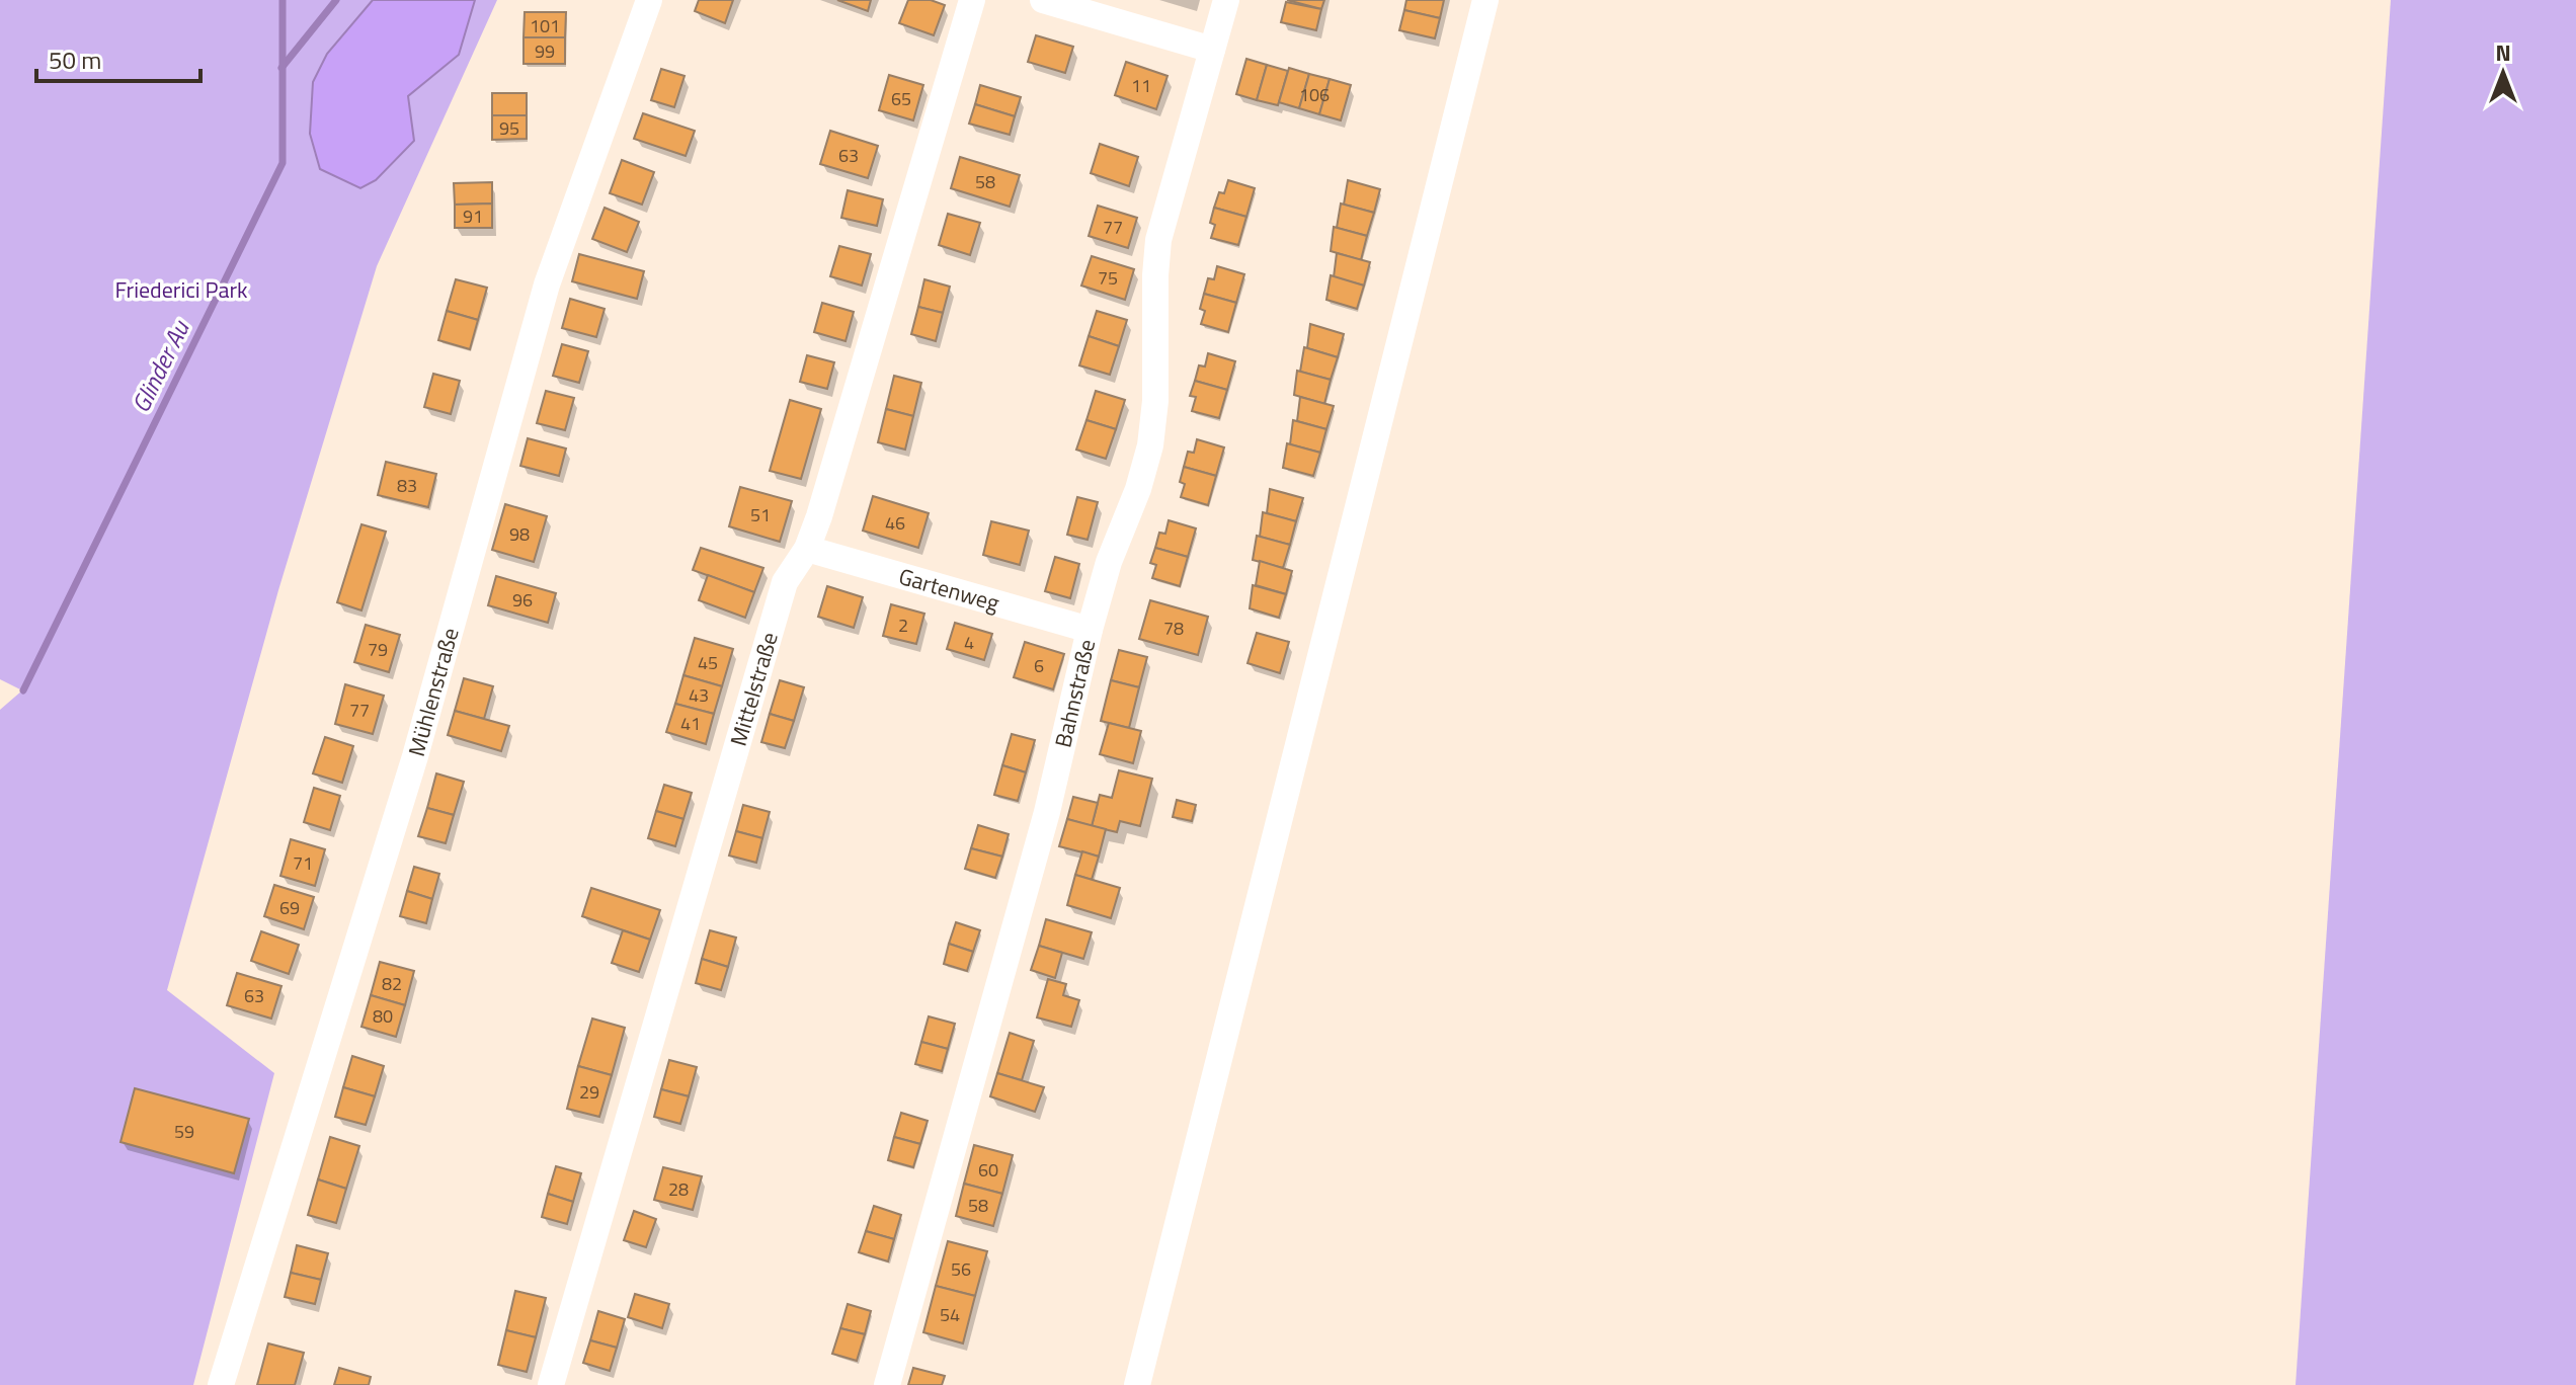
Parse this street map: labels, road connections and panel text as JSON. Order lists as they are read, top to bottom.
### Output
{
  "streets": {
    "street": [
      "Gartenweg",
      "Mittelstraße",
      "Mühlenstraße",
      "Bahnstraße"
    ]
  },
  "crossings": [
    ["Gartenweg", "Mittelstraße"],
    ["Gartenweg", "Bahnstraße"]
  ],
  "water": ["Glinder Au"],
  "parks": ["Friederici Park"],
  "house_numbers": [
    "101",
    "99",
    "11",
    "106",
    "65",
    "95",
    "63",
    "58",
    "91",
    "77",
    "75",
    "83",
    "51",
    "46",
    "98",
    "96",
    "2",
    "78",
    "4",
    "79",
    "45",
    "6",
    "43",
    "77",
    "41",
    "71",
    "69",
    "82",
    "63",
    "80",
    "29",
    "59",
    "60",
    "28",
    "58",
    "56",
    "54"
  ],
  "scale_bar": "50 m",
  "north": "top"
}
